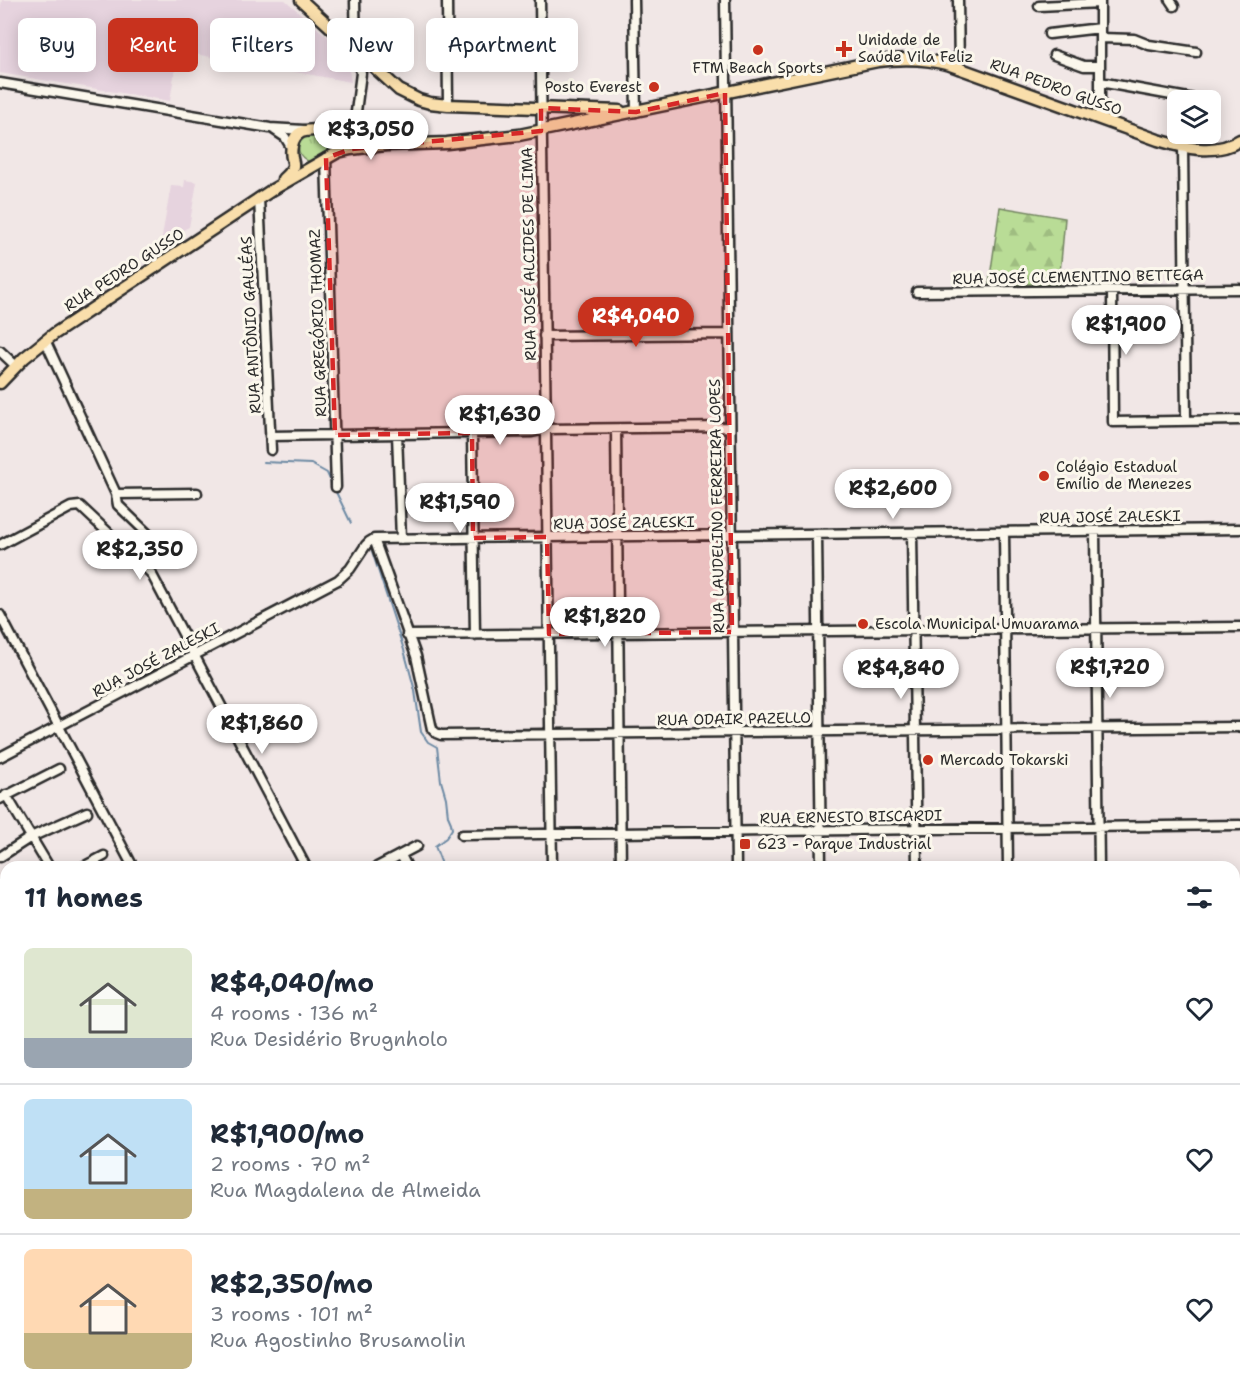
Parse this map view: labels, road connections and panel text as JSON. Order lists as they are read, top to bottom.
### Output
{
  "streets": {
    "main road": ["RUA PEDRO GUSSO"],
    "street": [
      "RUA JOSÉ ALCIDES DE LIMA",
      "RUA JOSÉ CLEMENTINO BETTEGA",
      "RUA GREGÓRIO THOMAZ",
      "RUA ANTÔNIO GALLÉAS",
      "RUA LAUDELINO FERREIRA LOPES",
      "RUA JOSÉ ZALESKI",
      "RUA ODAIR PAZELLO",
      "RUA ERNESTO BISCARDI"
    ]
  },
  "crossings": [
    ["RUA PEDRO GUSSO", "RUA JOSÉ ALCIDES DE LIMA"],
    ["RUA PEDRO GUSSO", "RUA GREGÓRIO THOMAZ"],
    ["RUA PEDRO GUSSO", "RUA ANTÔNIO GALLÉAS"],
    ["RUA PEDRO GUSSO", "RUA LAUDELINO FERREIRA LOPES"],
    ["RUA JOSÉ ALCIDES DE LIMA", "RUA JOSÉ ZALESKI"],
    ["RUA JOSÉ ALCIDES DE LIMA", "RUA ODAIR PAZELLO"],
    ["RUA JOSÉ ALCIDES DE LIMA", "RUA ERNESTO BISCARDI"],
    ["RUA LAUDELINO FERREIRA LOPES", "RUA JOSÉ ZALESKI"],
    ["RUA LAUDELINO FERREIRA LOPES", "RUA ODAIR PAZELLO"],
    ["RUA LAUDELINO FERREIRA LOPES", "RUA ERNESTO BISCARDI"]
  ],
  "places": {
    "health": ["Unidade de Saúde Vila Feliz"],
    "other": [
      "FTM Beach Sports",
      "Posto Everest",
      "Colégio Estadual Emílio de Menezes",
      "Escola Municipal Umuarama",
      "Mercado Tokarski"
    ],
    "transit": ["623 - Parque Industrial"]
  },
  "page": {
    "chip": [
      "Buy",
      "Rent",
      "Filters",
      "New",
      "Apartment"
    ],
    "price": [
      "R$3,050",
      "R$4,040",
      "R$1,900",
      "R$1,630",
      "R$2,600",
      "R$1,590",
      "R$2,350",
      "R$1,820",
      "R$1,720",
      "R$4,840",
      "R$1,860"
    ],
    "heading": "11 homes",
    "list": [
      {
        "name": "R$4,040/mo",
        "note": "4 rooms · 136 m² · Rua Desidério Brugnholo"
      },
      {
        "name": "R$1,900/mo",
        "note": "2 rooms · 70 m² · Rua Magdalena de Almeida"
      },
      {
        "name": "R$2,350/mo",
        "note": "3 rooms · 101 m² · Rua Agostinho Brusamolin"
      }
    ]
  }
}
